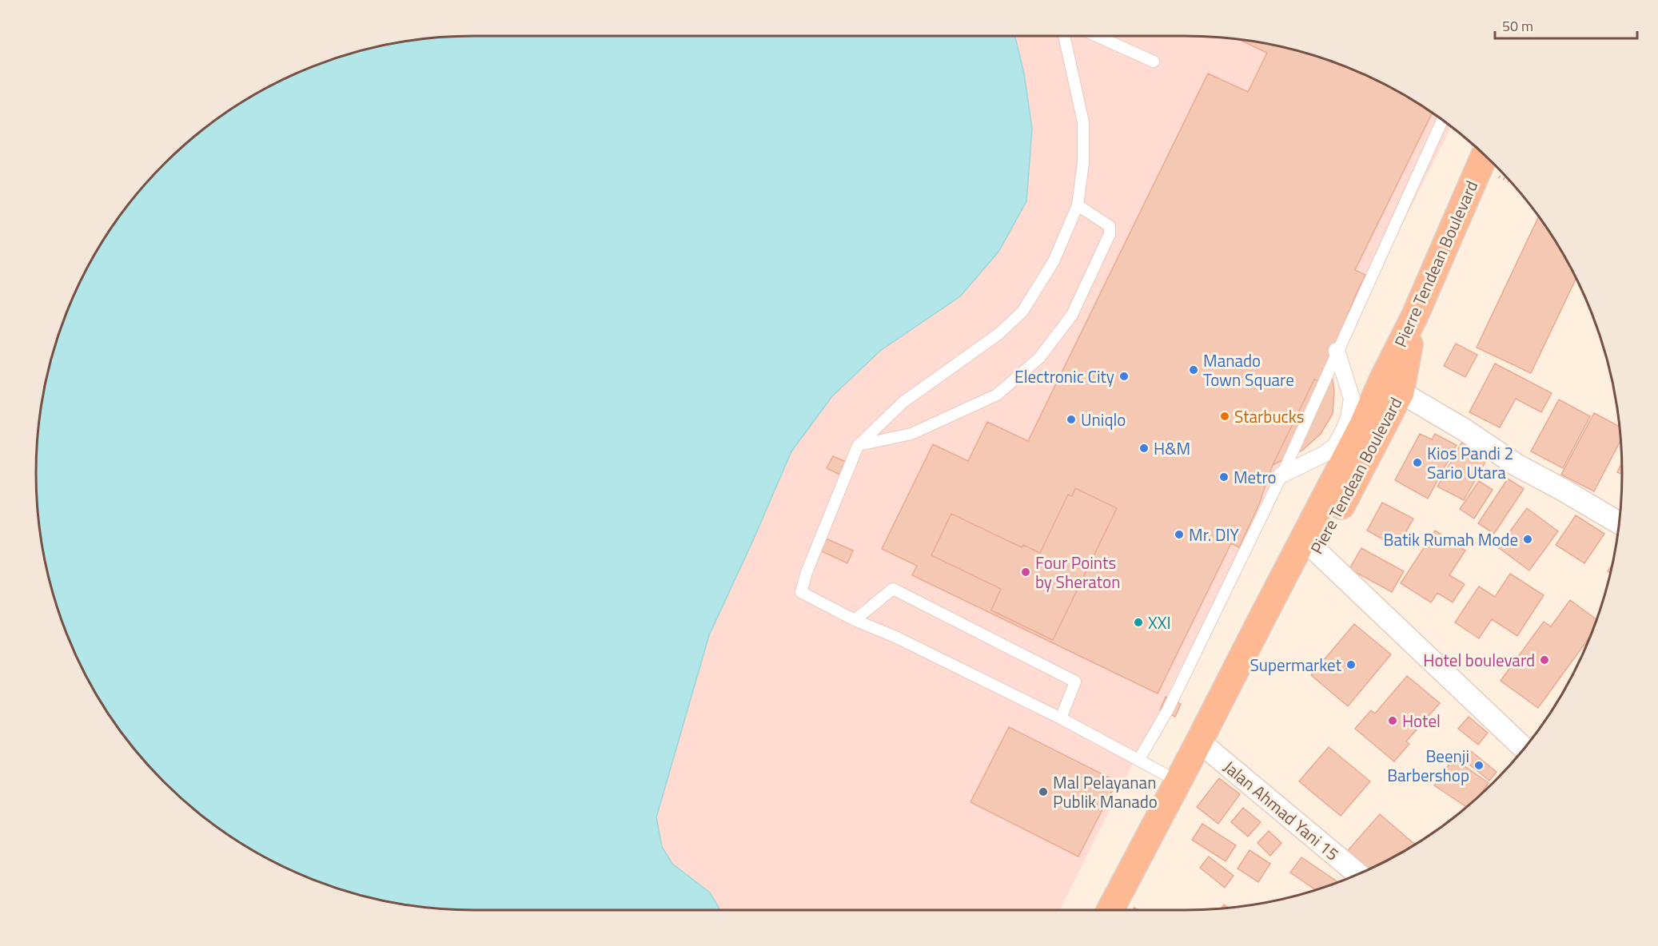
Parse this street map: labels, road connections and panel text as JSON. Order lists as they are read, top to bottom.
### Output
{
  "streets": {
    "highway": ["Pierre Tendean Boulevard", "Piere Tendean Boulevard"],
    "street": ["Jalan Ahmad Yani 15"]
  },
  "crossings": [
    ["Pierre Tendean Boulevard", "Piere Tendean Boulevard"],
    ["Piere Tendean Boulevard", "Jalan Ahmad Yani 15"]
  ],
  "places": [
    "Manado Town Square",
    "Electronic City",
    "Starbucks",
    "Uniqlo",
    "H&M",
    "Kios Pandi 2 Sario Utara",
    "Metro",
    "Mr. DIY",
    "Batik Rumah Mode",
    "Four Points by Sheraton",
    "XXI",
    "Hotel boulevard",
    "Supermarket",
    "Hotel",
    "Beenji Barbershop",
    "Mal Pelayanan Publik Manado"
  ],
  "scale_bar": "50 m"
}
